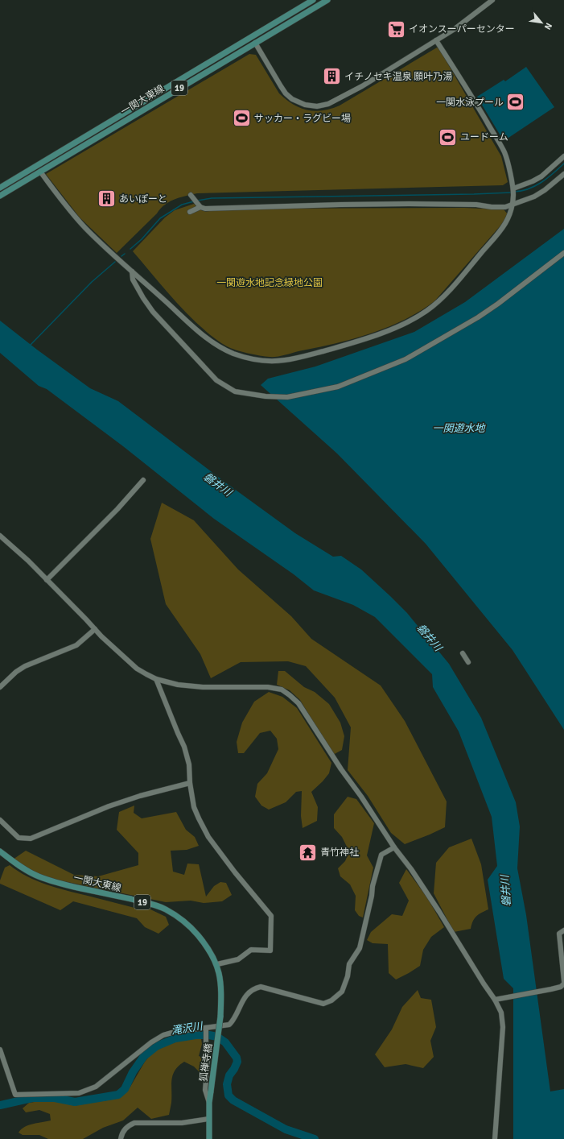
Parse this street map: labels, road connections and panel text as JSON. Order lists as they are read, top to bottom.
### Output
{
  "streets": {
    "main road": ["19", "一関大東線", "狐禅寺橋"]
  },
  "crossings": [
    ["19", "狐禅寺橋"],
    ["一関大東線", "狐禅寺橋"]
  ],
  "water": ["一関遊水地", "磐井川", "滝沢川"],
  "parks": ["一関遊水地記念緑地公園"],
  "places": {
    "supermarket": ["イオンスーパーセンター"],
    "building": ["イチノセキ温泉 願叶乃湯", "あいぽーと"],
    "sports": ["一関水泳プール", "サッカー・ラグビー場", "ユードーム"],
    "temple": ["青竹神社"]
  },
  "north": "bottom right"
}
